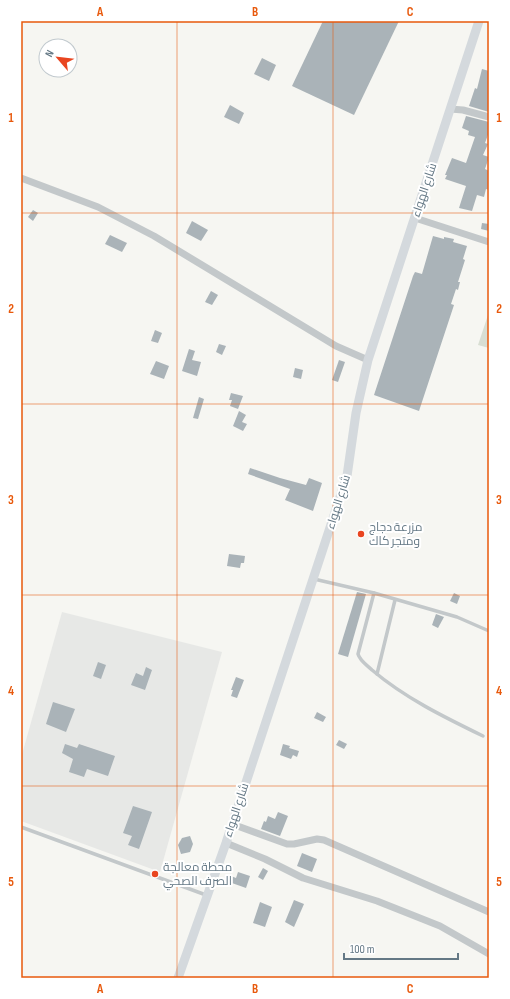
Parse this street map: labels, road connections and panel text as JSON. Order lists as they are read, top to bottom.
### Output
{
  "streets": {
    "street": ["شارع الهواء"]
  },
  "places": ["مزرعة دجاج ومتجر كاك", "محطة معالجة الصرف الصحي"],
  "scale_bar": "100 m",
  "north": "top left",
  "grid": {
    "columns": ["A", "B", "C"],
    "rows": [
      "1",
      "2",
      "3",
      "4",
      "5"
    ]
  }
}
